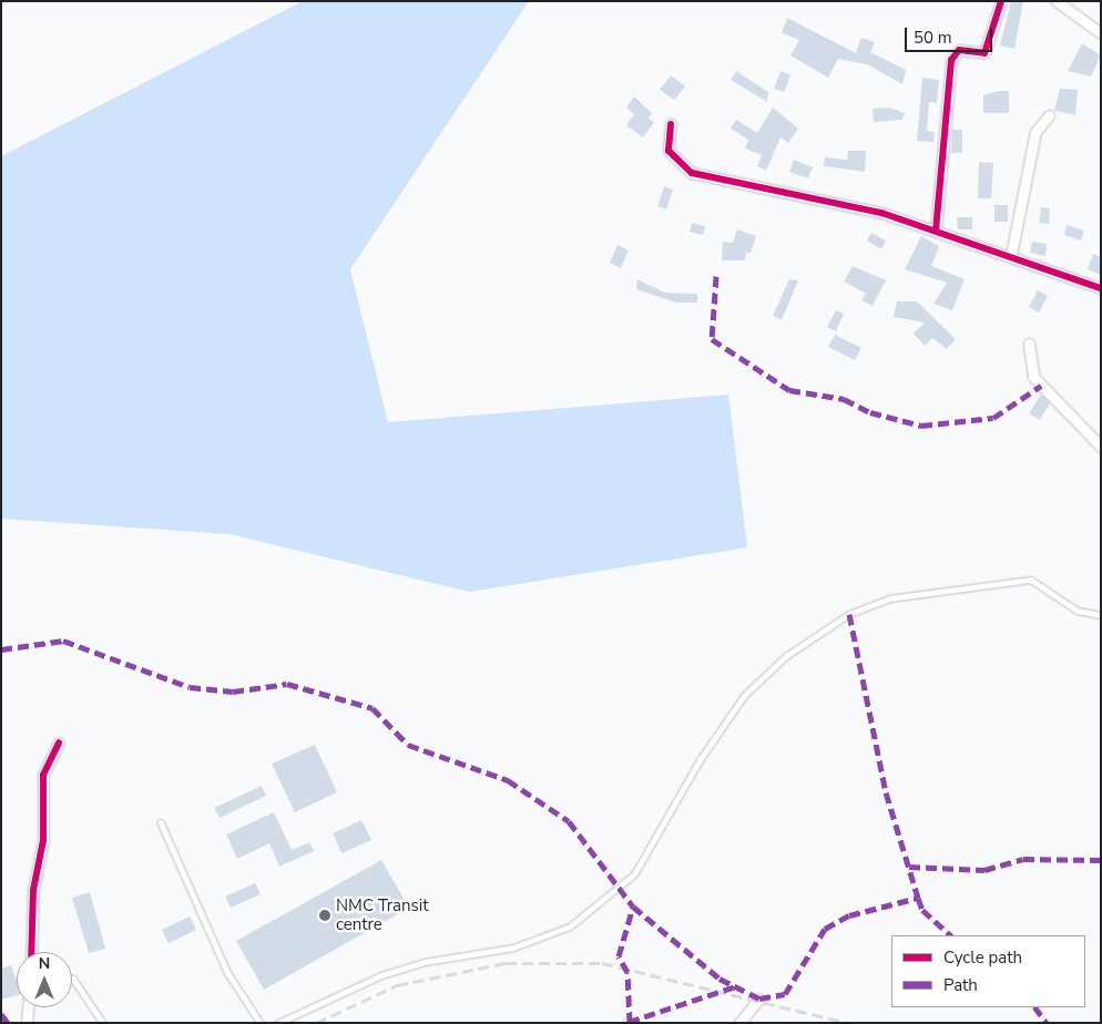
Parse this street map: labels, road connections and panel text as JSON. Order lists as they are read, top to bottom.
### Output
{
  "places": ["NMC Transit centre"],
  "legend": ["Cycle path", "Path"],
  "scale_bar": "50 m",
  "north": "top"
}
